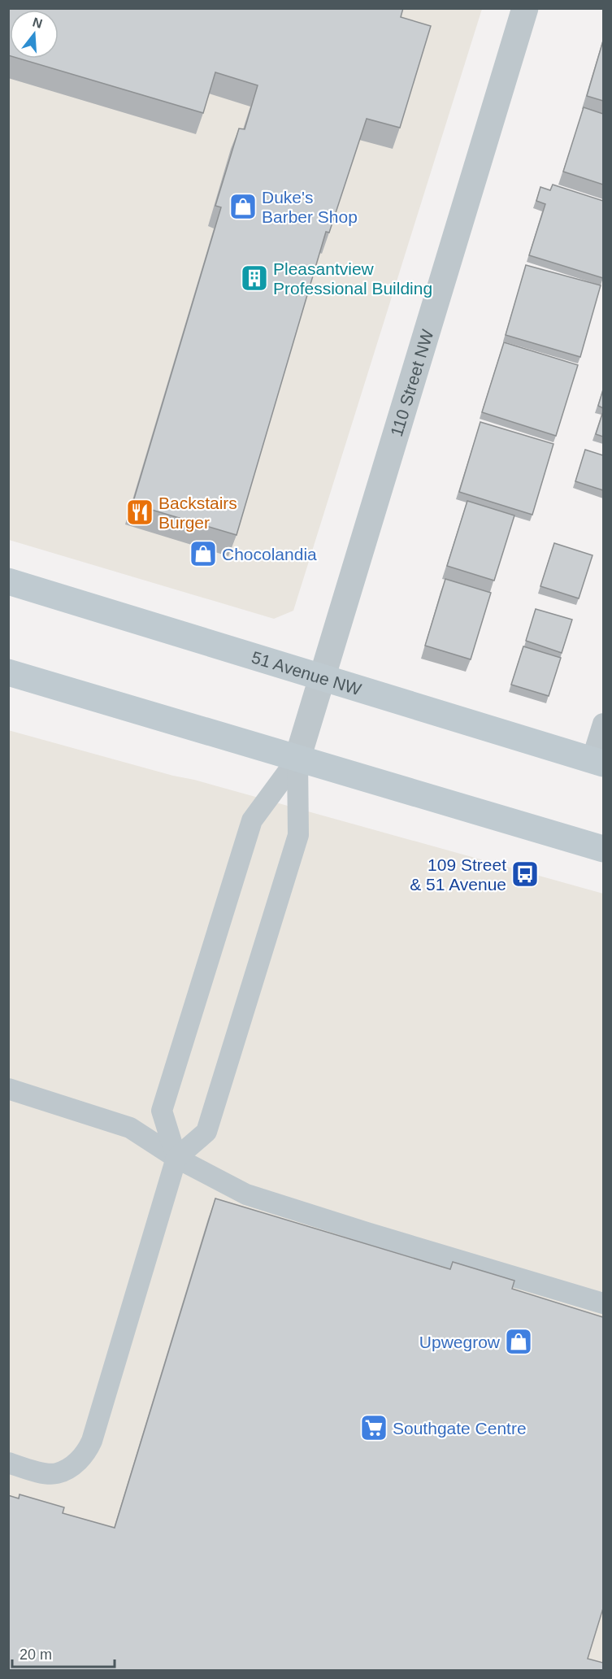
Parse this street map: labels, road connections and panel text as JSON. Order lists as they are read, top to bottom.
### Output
{
  "streets": {
    "main road": ["51 Avenue NW"],
    "street": ["110 Street NW"]
  },
  "crossings": [
    ["110 Street NW", "51 Avenue NW"]
  ],
  "places": {
    "shop": ["Duke's Barber Shop", "Chocolandia", "Upwegrow"],
    "building": ["Pleasantview Professional Building"],
    "restaurant": ["Backstairs Burger"],
    "bus stop": ["109 Street & 51 Avenue"],
    "supermarket": ["Southgate Centre"]
  },
  "scale_bar": "20 m",
  "north": "top"
}
